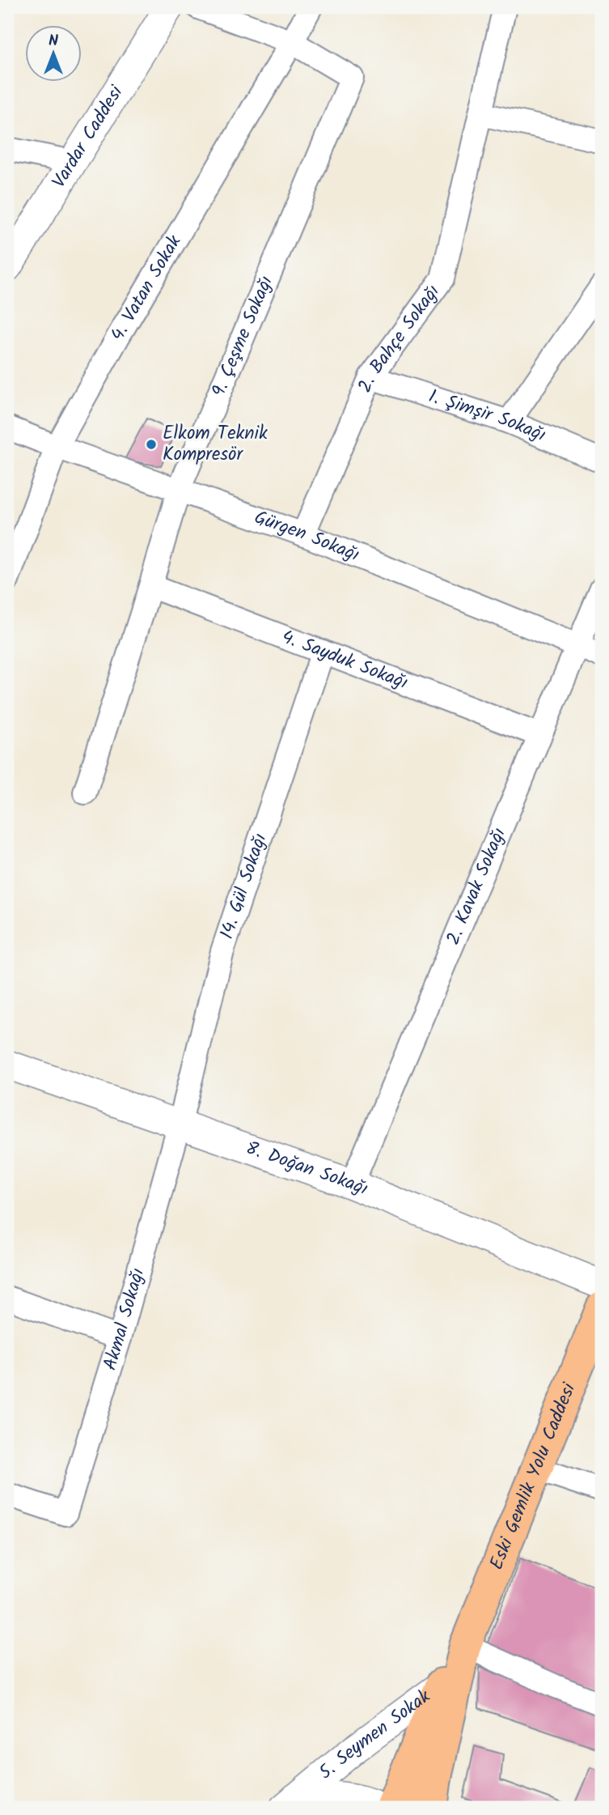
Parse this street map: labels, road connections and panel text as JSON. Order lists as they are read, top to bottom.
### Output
{
  "streets": {
    "main road": ["Eski Gemlik Yolu Caddesi"],
    "street": [
      "Vardar Caddesi",
      "4. Vatan Sokak",
      "9. Çeşme Sokağı",
      "2. Bahçe Sokağı",
      "1. Şimşir Sokağı",
      "Gürgen Sokağı",
      "4. Sayduk Sokağı",
      "14. Gül Sokağı",
      "2. Kavak Sokağı",
      "8. Doğan Sokağı",
      "Akmal Sokağı",
      "5. Seymen Sokak"
    ]
  },
  "crossings": [
    ["4. Vatan Sokak", "9. Çeşme Sokağı"],
    ["4. Vatan Sokak", "Gürgen Sokağı"],
    ["9. Çeşme Sokağı", "Gürgen Sokağı"],
    ["9. Çeşme Sokağı", "4. Sayduk Sokağı"],
    ["2. Bahçe Sokağı", "1. Şimşir Sokağı"],
    ["2. Bahçe Sokağı", "Gürgen Sokağı"],
    ["Gürgen Sokağı", "2. Kavak Sokağı"],
    ["4. Sayduk Sokağı", "14. Gül Sokağı"],
    ["4. Sayduk Sokağı", "2. Kavak Sokağı"],
    ["14. Gül Sokağı", "8. Doğan Sokağı"],
    ["14. Gül Sokağı", "Akmal Sokağı"],
    ["2. Kavak Sokağı", "8. Doğan Sokağı"],
    ["8. Doğan Sokağı", "Akmal Sokağı"],
    ["Eski Gemlik Yolu Caddesi", "5. Seymen Sokak"]
  ],
  "places": ["Elkom Teknik Kompresör"],
  "north": "top"
}
